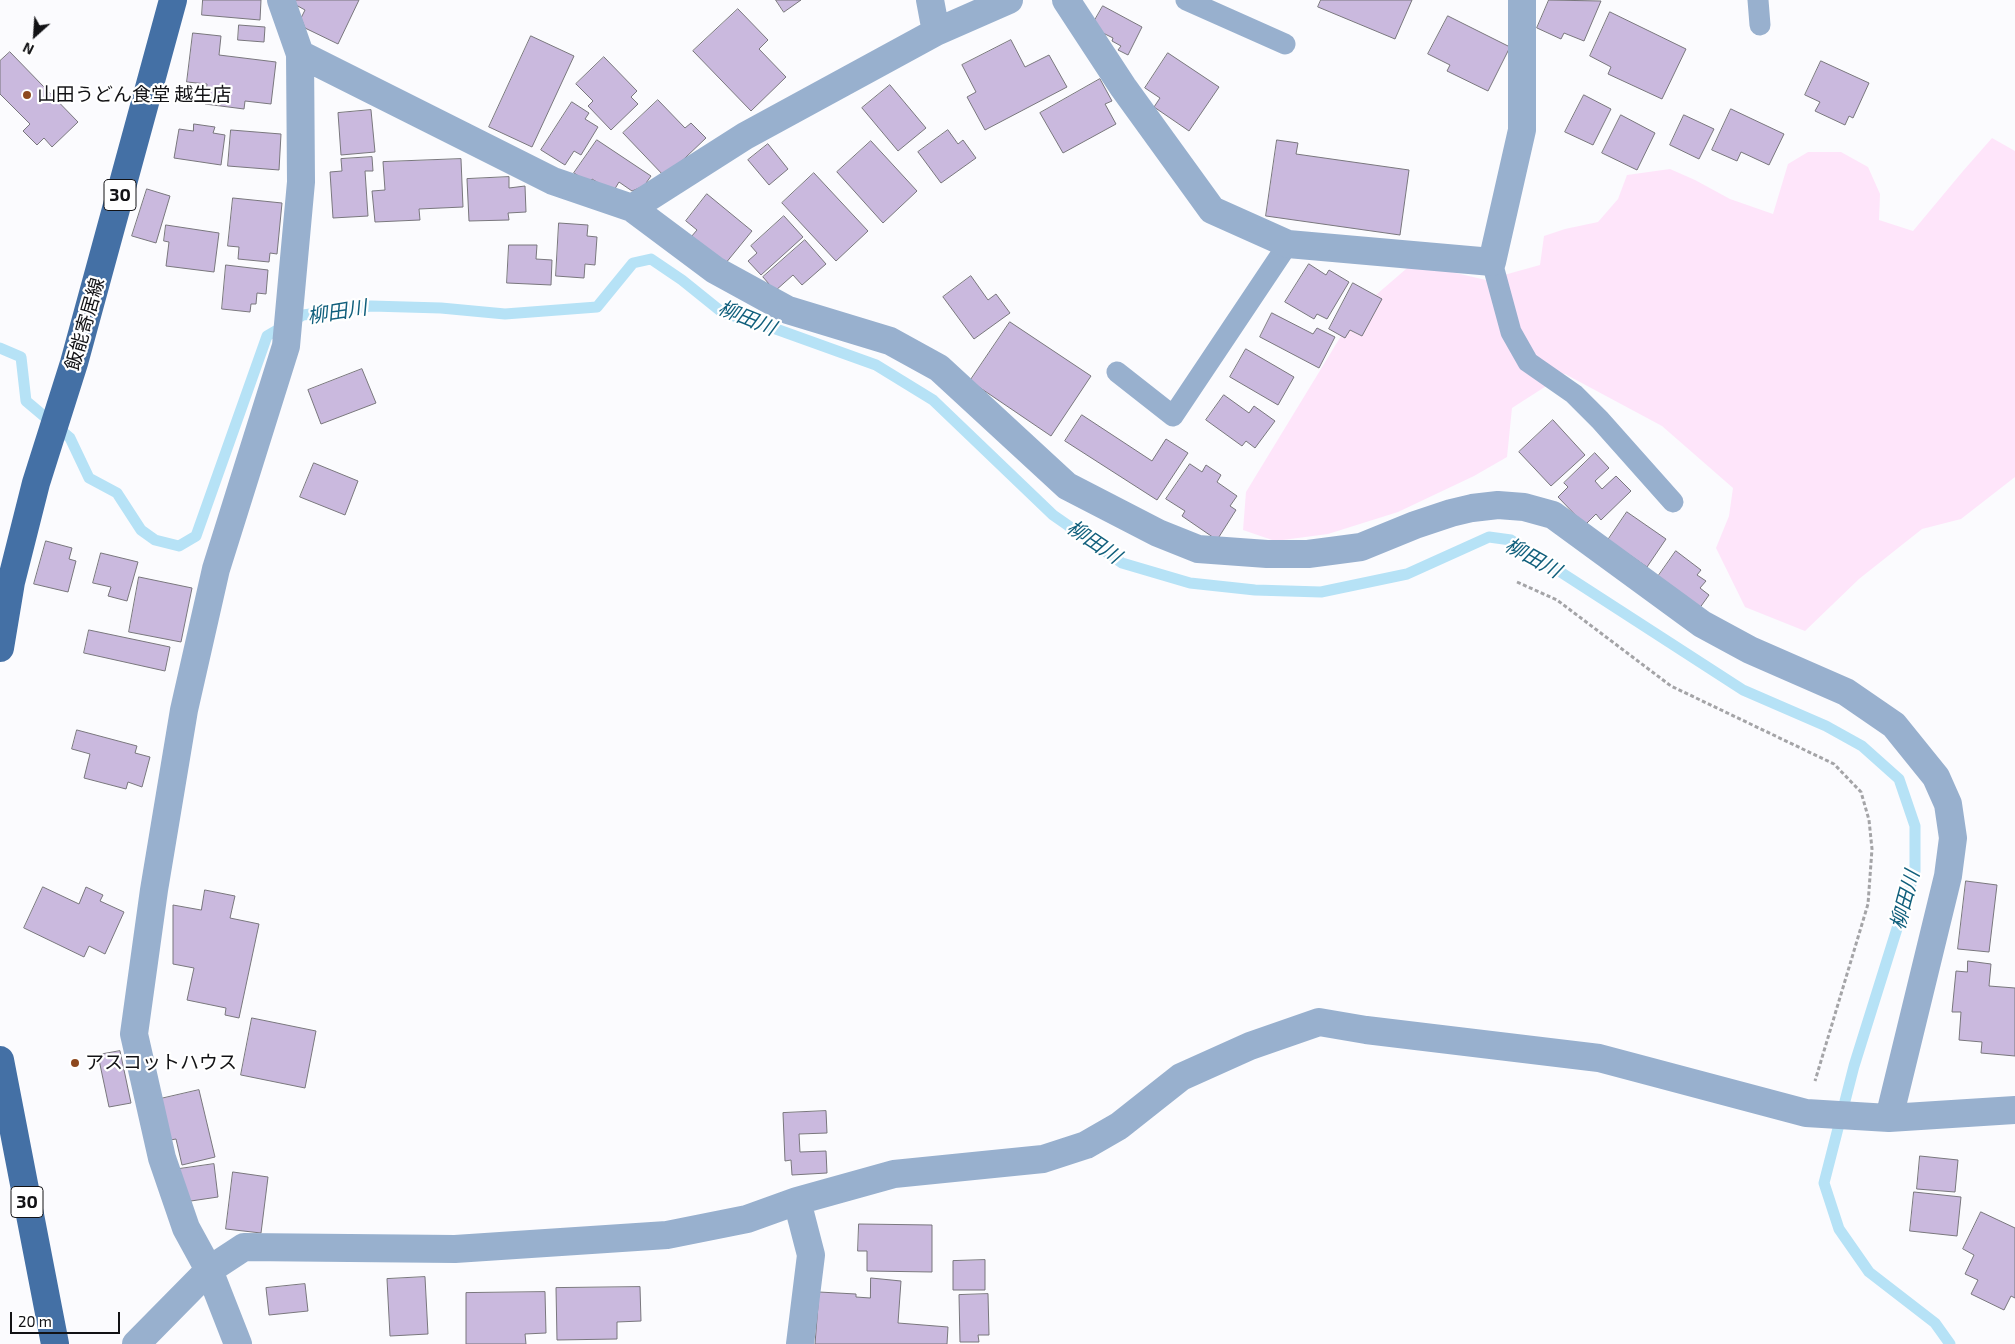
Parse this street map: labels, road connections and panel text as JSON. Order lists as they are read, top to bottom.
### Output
{
  "streets": {
    "main road": ["30", "飯能寄居線"]
  },
  "water": ["柳田川"],
  "places": ["山田うどん食堂 越生店", "アスコットハウス"],
  "scale_bar": "20 m",
  "north": "bottom left"
}
